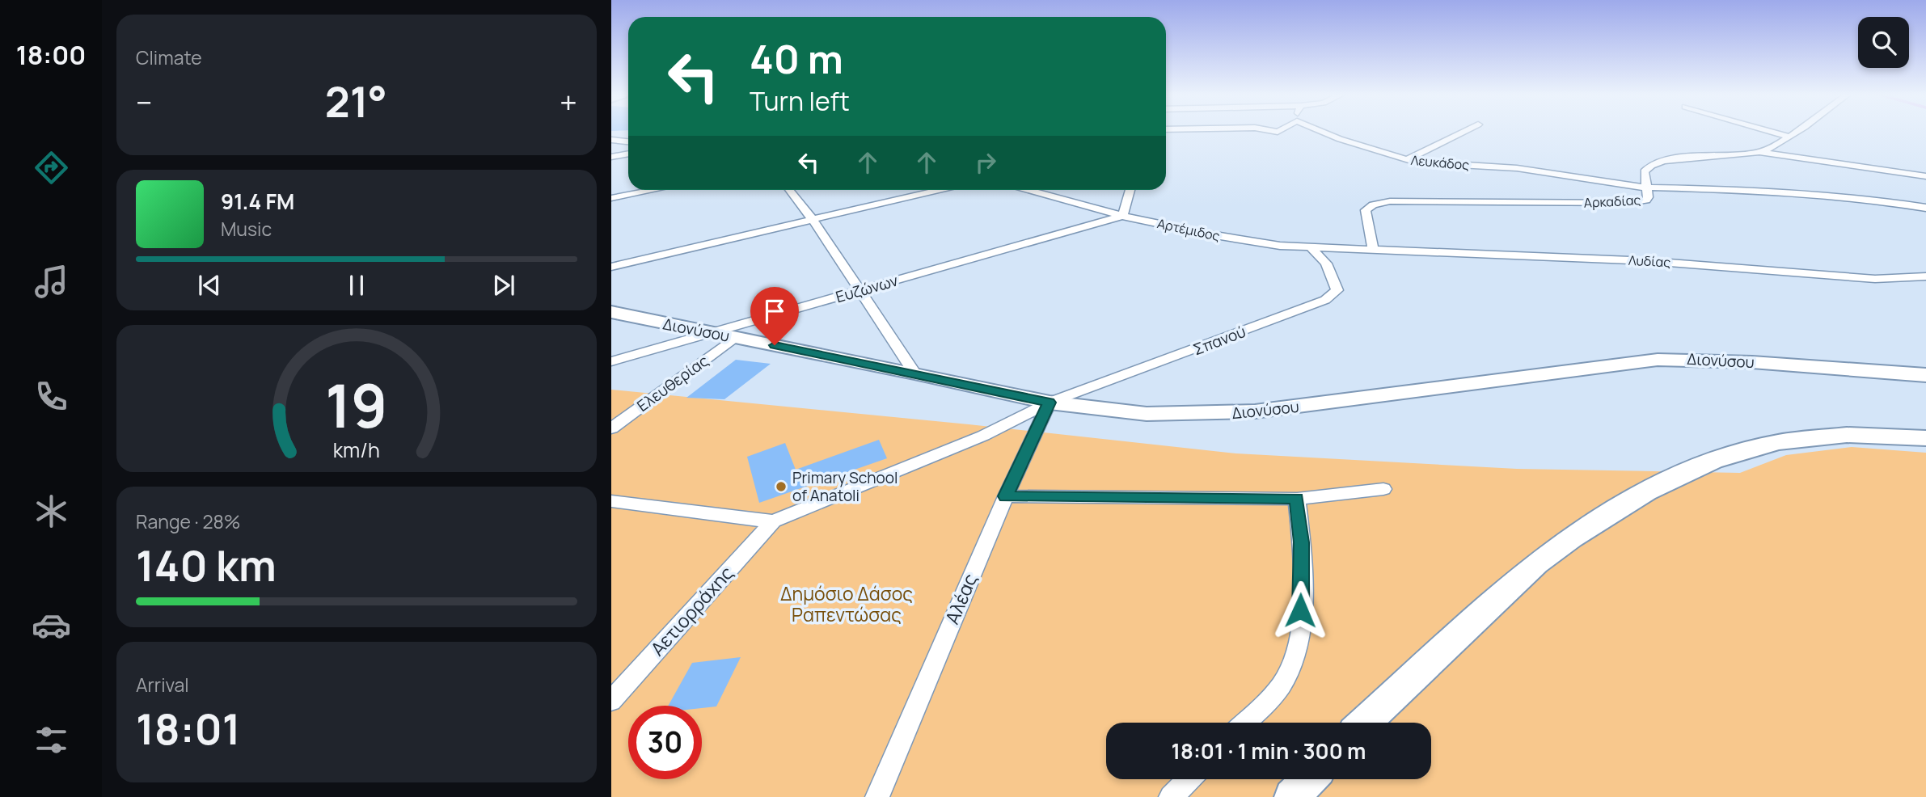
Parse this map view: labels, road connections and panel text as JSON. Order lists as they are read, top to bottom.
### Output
{
  "streets": {
    "main road": ["Διονύσου"],
    "street": [
      "Λευκάδος",
      "Αρκαδίας",
      "Αρτέμιδος",
      "Λυδίας",
      "Ευζώνων",
      "Σπανού",
      "Ελευθερίας",
      "Αλέας",
      "Αετιορράχης"
    ]
  },
  "crossings": [
    ["Λευκάδος", "Αρκαδίας"],
    ["Αρκαδίας", "Αρτέμιδος"],
    ["Αρκαδίας", "Λυδίας"],
    ["Αρτέμιδος", "Λυδίας"],
    ["Αρτέμιδος", "Ευζώνων"],
    ["Αρτέμιδος", "Σπανού"],
    ["Ευζώνων", "Διονύσου"],
    ["Διονύσου", "Σπανού"],
    ["Διονύσου", "Ελευθερίας"],
    ["Διονύσου", "Αλέας"],
    ["Σπανού", "Αλέας"]
  ],
  "parks": ["Δημόσιο Δάσος Ραπεντώσας"],
  "places": ["Primary School of Anatoli"],
  "page": {
    "tabs": "18:00",
    "tile": [
      "Climate",
      ["Range · 28%", "140 km"],
      ["Arrival", "18:01"]
    ],
    "turn": ["40 m", "Turn left"],
    "heat": ["−", "21°", "+"],
    "song": ["91.4 FM", "Music"],
    "limit": "30",
    "trip": "18:01 · 1 min · 300 m",
    "gauge": ["19", "km/h"]
  }
}
